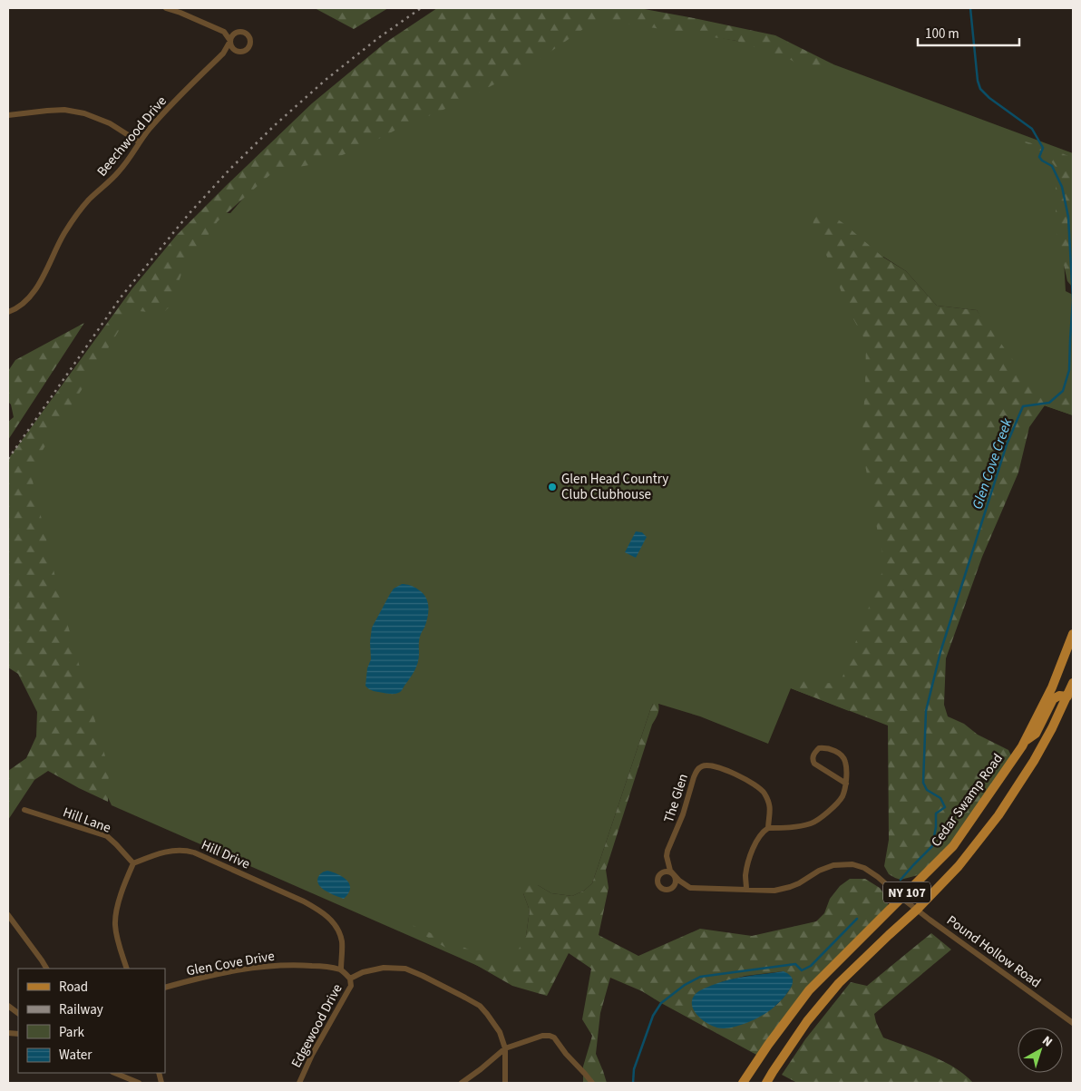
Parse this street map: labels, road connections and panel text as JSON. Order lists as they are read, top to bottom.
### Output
{
  "streets": {
    "main road": ["Cedar Swamp Road", "NY 107"],
    "street": [
      "Beechwood Drive",
      "The Glen",
      "Hill Lane",
      "Hill Drive",
      "Pound Hollow Road",
      "Glen Cove Drive",
      "Edgewood Drive"
    ]
  },
  "crossings": [
    ["The Glen", "Cedar Swamp Road"],
    ["The Glen", "Pound Hollow Road"],
    ["Cedar Swamp Road", "Pound Hollow Road"],
    ["Hill Lane", "Hill Drive"],
    ["Hill Drive", "Glen Cove Drive"],
    ["NY 107", "Pound Hollow Road"]
  ],
  "water": ["Glen Cove Creek"],
  "places": ["Glen Head Country Club Clubhouse"],
  "legend": [
    "Road",
    "Railway",
    "Park",
    "Water"
  ],
  "scale_bar": "100 m",
  "north": "top right"
}
